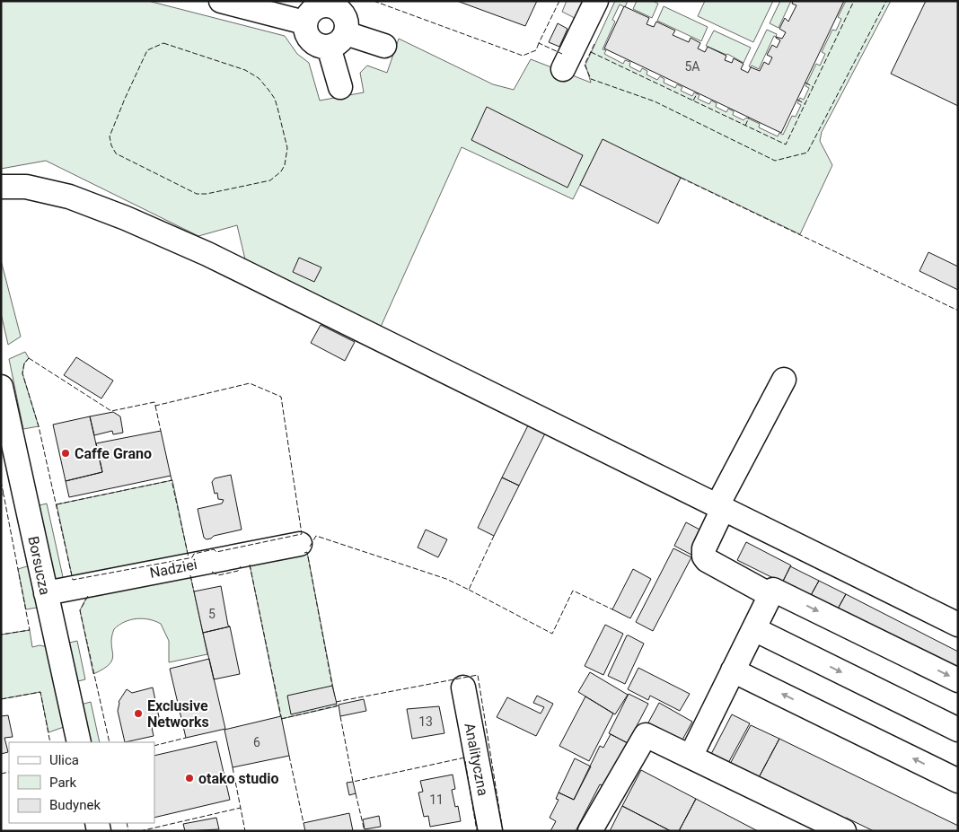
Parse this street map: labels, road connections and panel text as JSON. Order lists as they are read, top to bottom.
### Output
{
  "streets": {
    "street": ["Borsucza", "Nadziei", "Analityczna"]
  },
  "crossings": [
    ["Borsucza", "Nadziei"]
  ],
  "places": ["Caffe Grano", "Exclusive Networks", "otako studio"],
  "house_numbers": [
    "5A",
    "5",
    "13",
    "6",
    "11"
  ],
  "legend": ["Ulica", "Park", "Budynek"]
}
